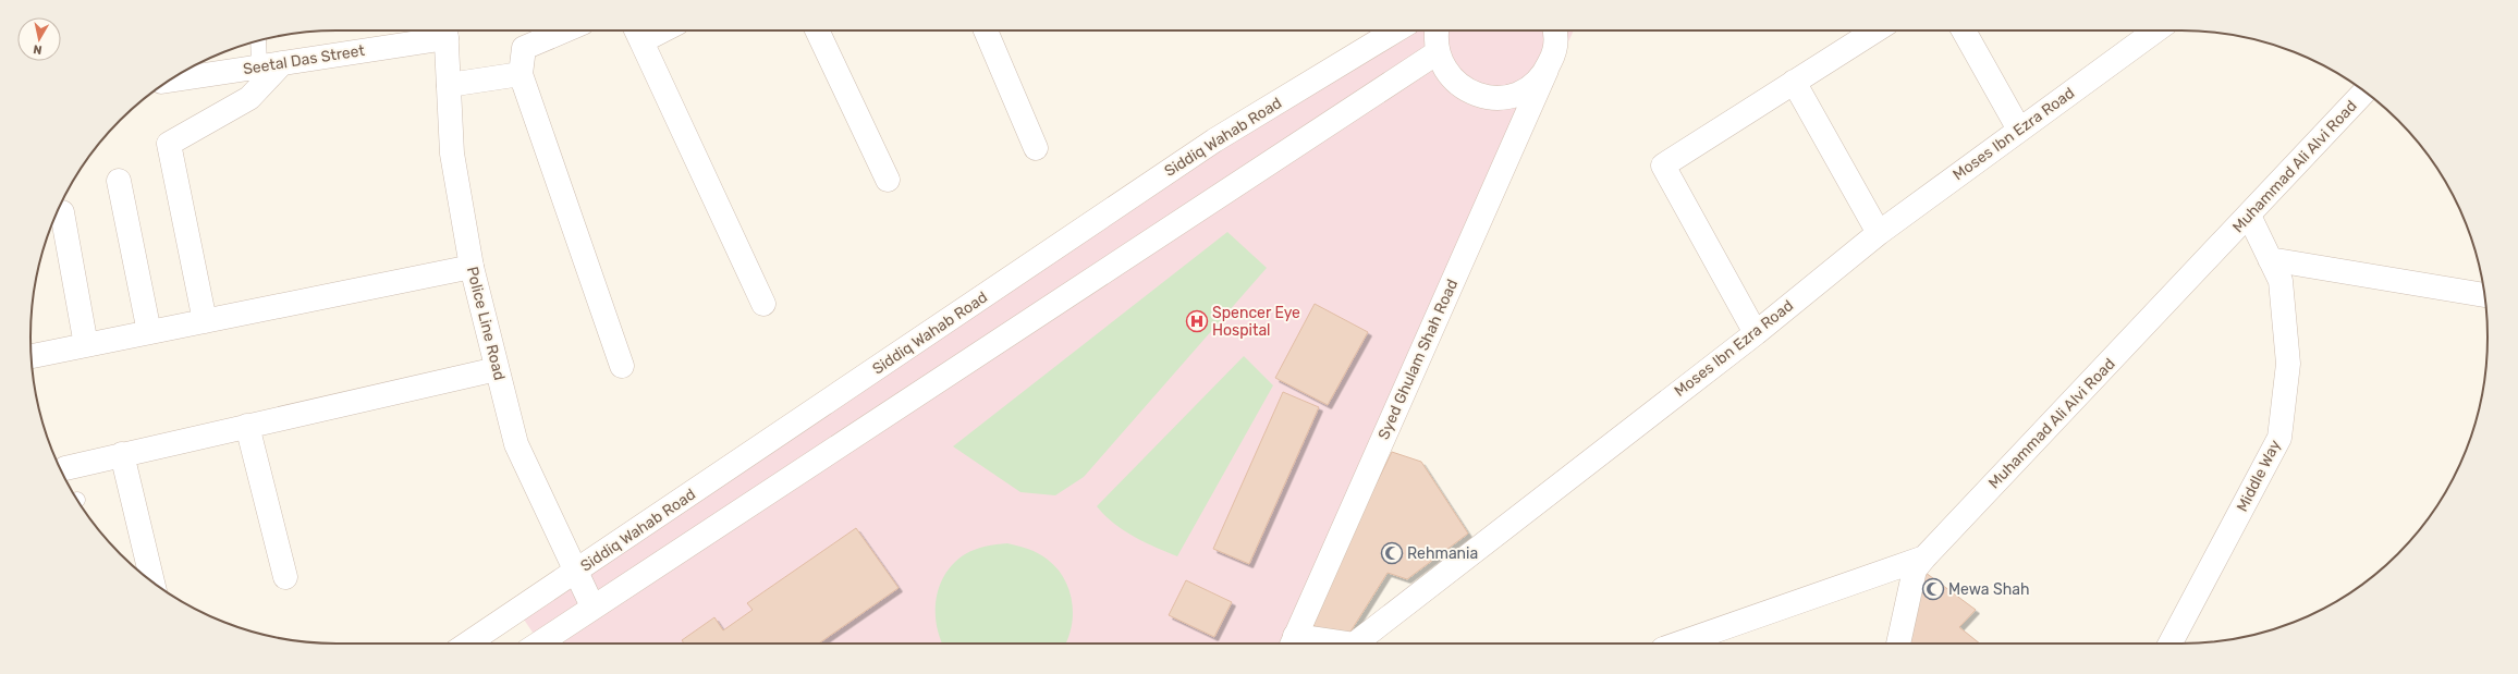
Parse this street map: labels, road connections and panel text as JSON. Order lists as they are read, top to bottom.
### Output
{
  "streets": {
    "street": [
      "Seetal Das Street",
      "Moses Ibn Ezra Road",
      "Siddiq Wahab Road",
      "Muhammad Ali Alvi Road",
      "Police Line Road",
      "Syed Ghulam Shah Road",
      "Middle Way"
    ]
  },
  "crossings": [
    ["Seetal Das Street", "Police Line Road"],
    ["Moses Ibn Ezra Road", "Syed Ghulam Shah Road"],
    ["Siddiq Wahab Road", "Police Line Road"],
    ["Muhammad Ali Alvi Road", "Middle Way"]
  ],
  "places": {
    "hospital": ["Spencer Eye Hospital"],
    "mosque": ["Rehmania", "Mewa Shah"]
  },
  "north": "bottom"
}
